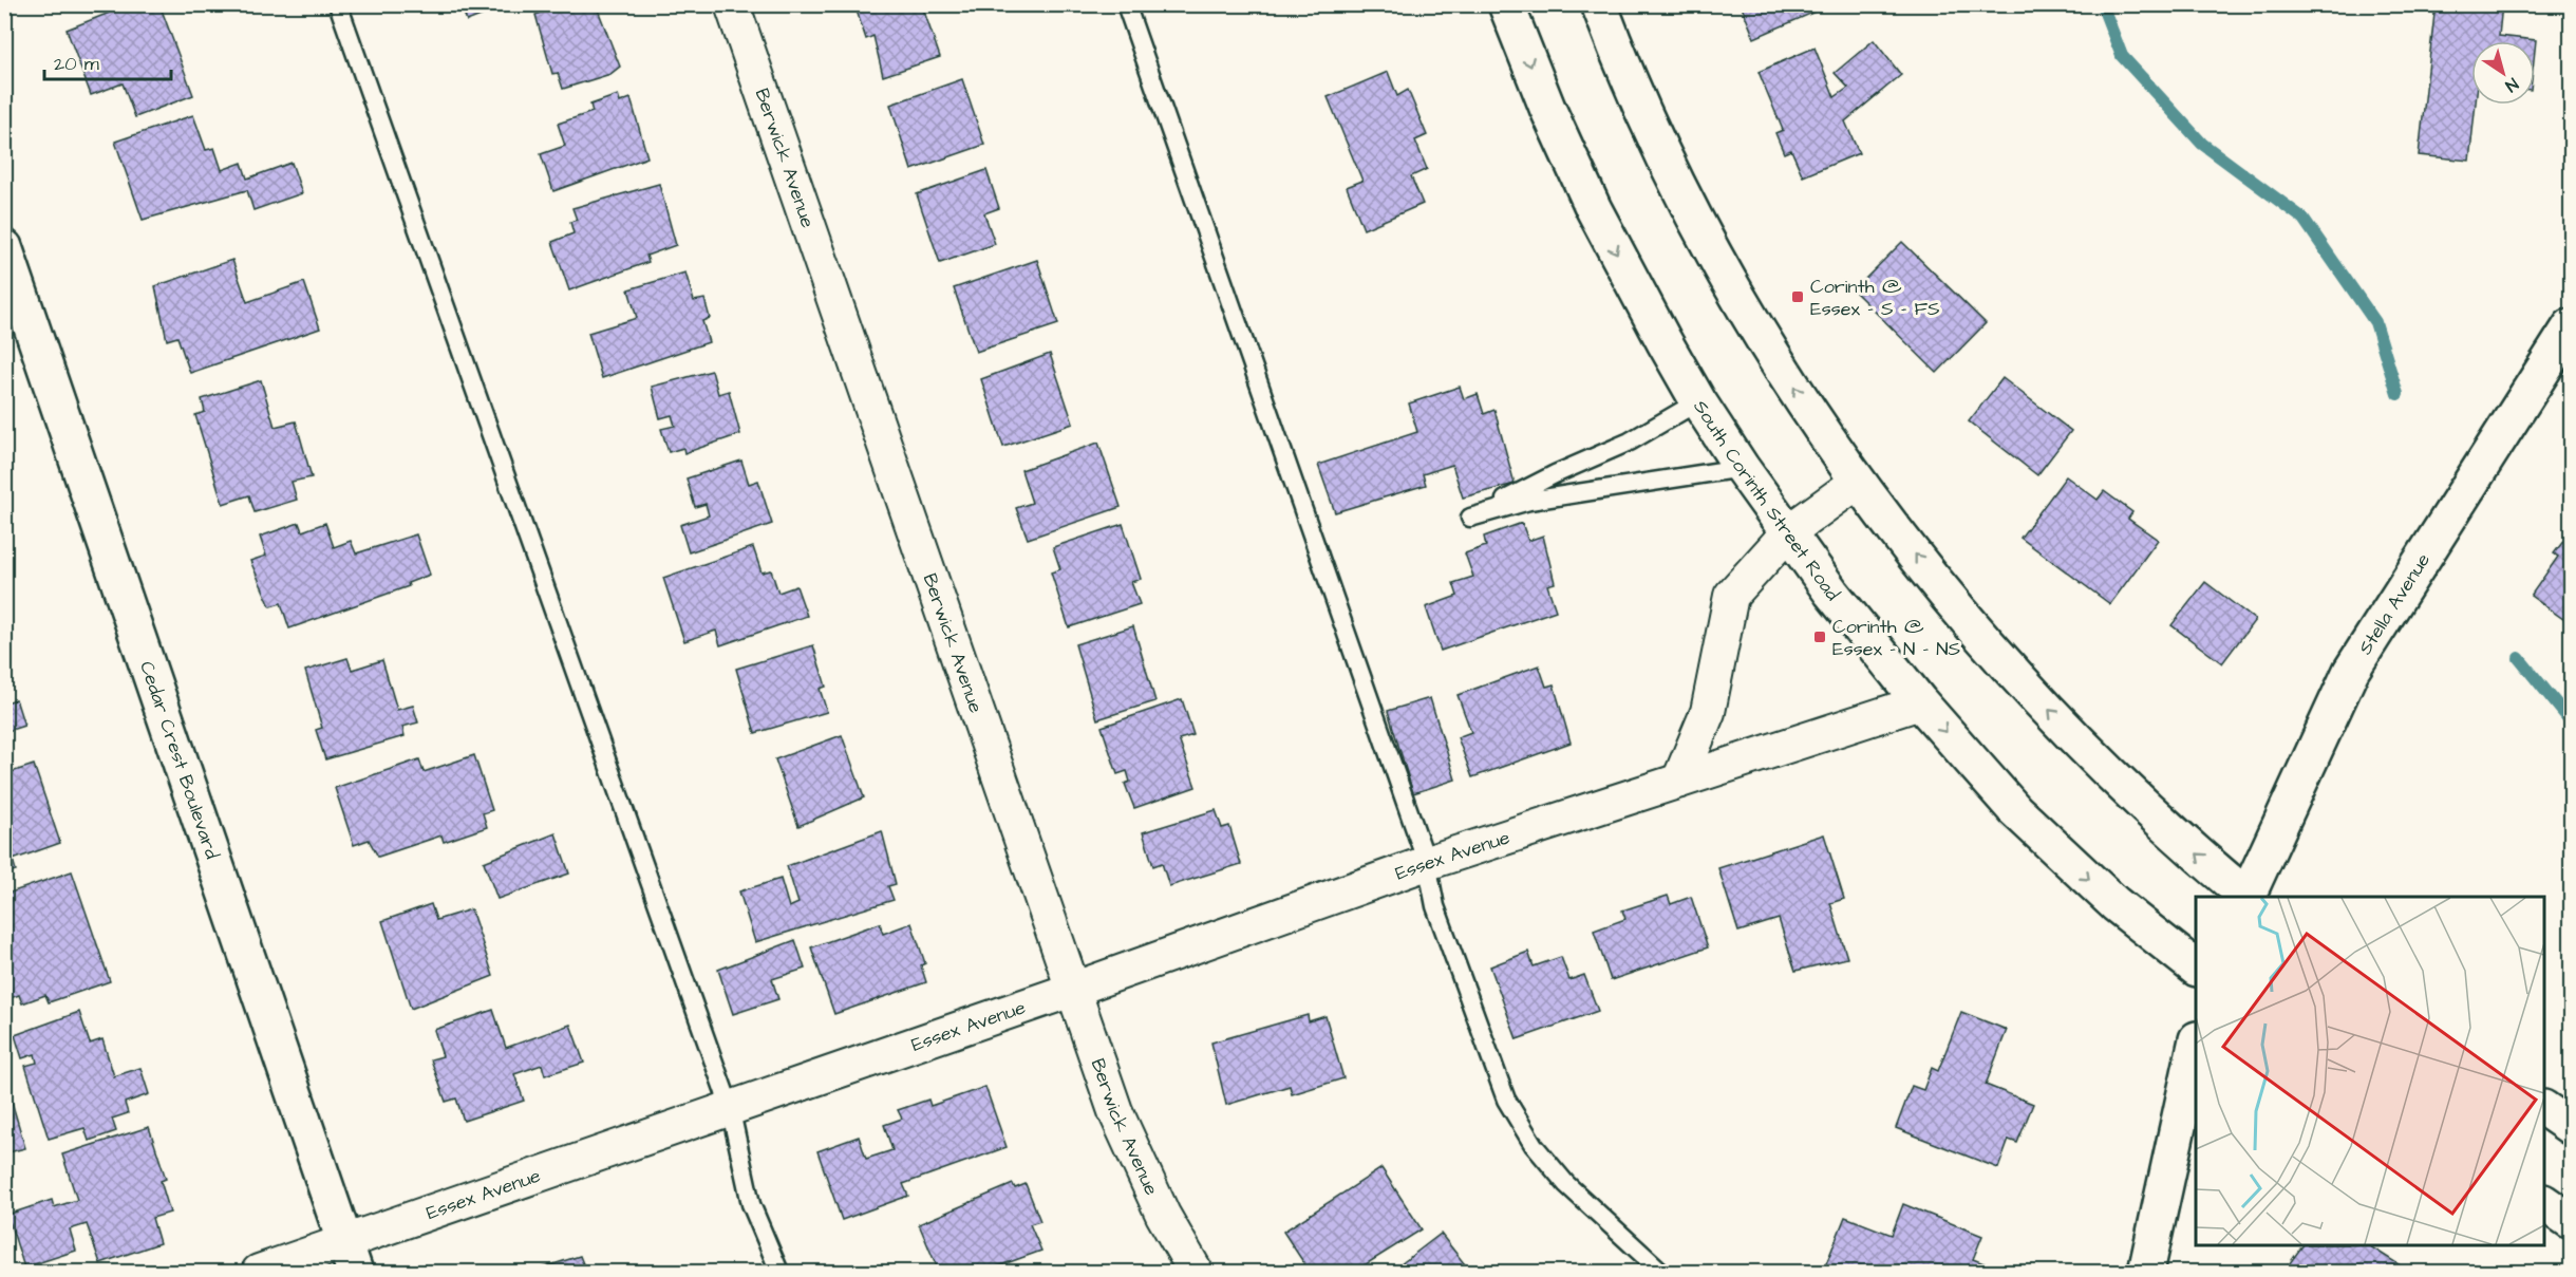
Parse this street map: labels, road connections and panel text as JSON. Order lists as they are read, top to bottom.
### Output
{
  "streets": {
    "main road": ["South Corinth Street Road", "Stella Avenue", "Cedar Crest Boulevard"],
    "street": ["Berwick Avenue", "Essex Avenue"]
  },
  "crossings": [
    ["Berwick Avenue", "Essex Avenue"],
    ["South Corinth Street Road", "Essex Avenue"],
    ["Cedar Crest Boulevard", "Essex Avenue"]
  ],
  "places": {
    "transit": ["Corinth @ Essex - S - FS", "Corinth @ Essex - N - NS"]
  },
  "scale_bar": "20 m",
  "north": "bottom right"
}
